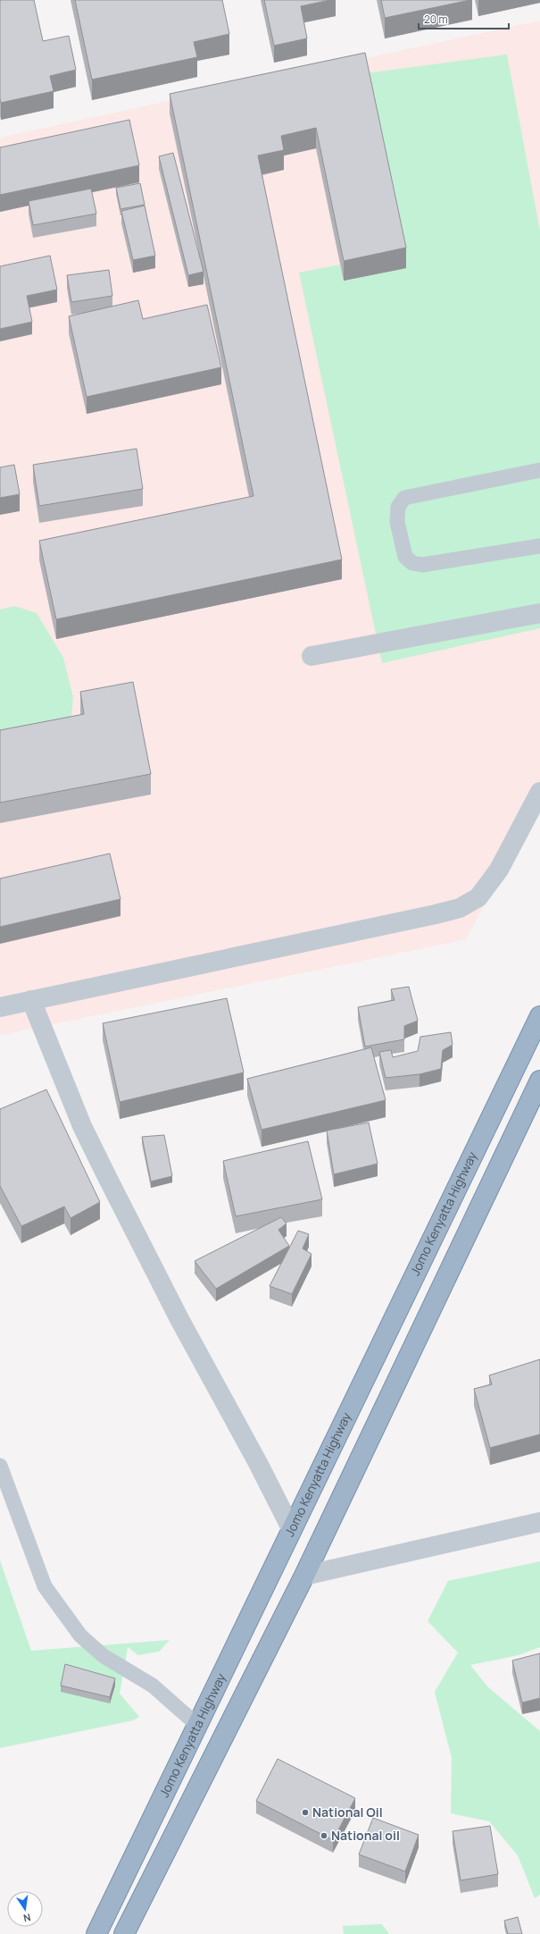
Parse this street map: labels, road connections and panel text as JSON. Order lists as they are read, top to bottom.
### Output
{
  "streets": {
    "highway": ["Jomo Kenyatta Highway"]
  },
  "places": ["National Oil", "National oil"],
  "scale_bar": "20 m",
  "north": "bottom"
}
